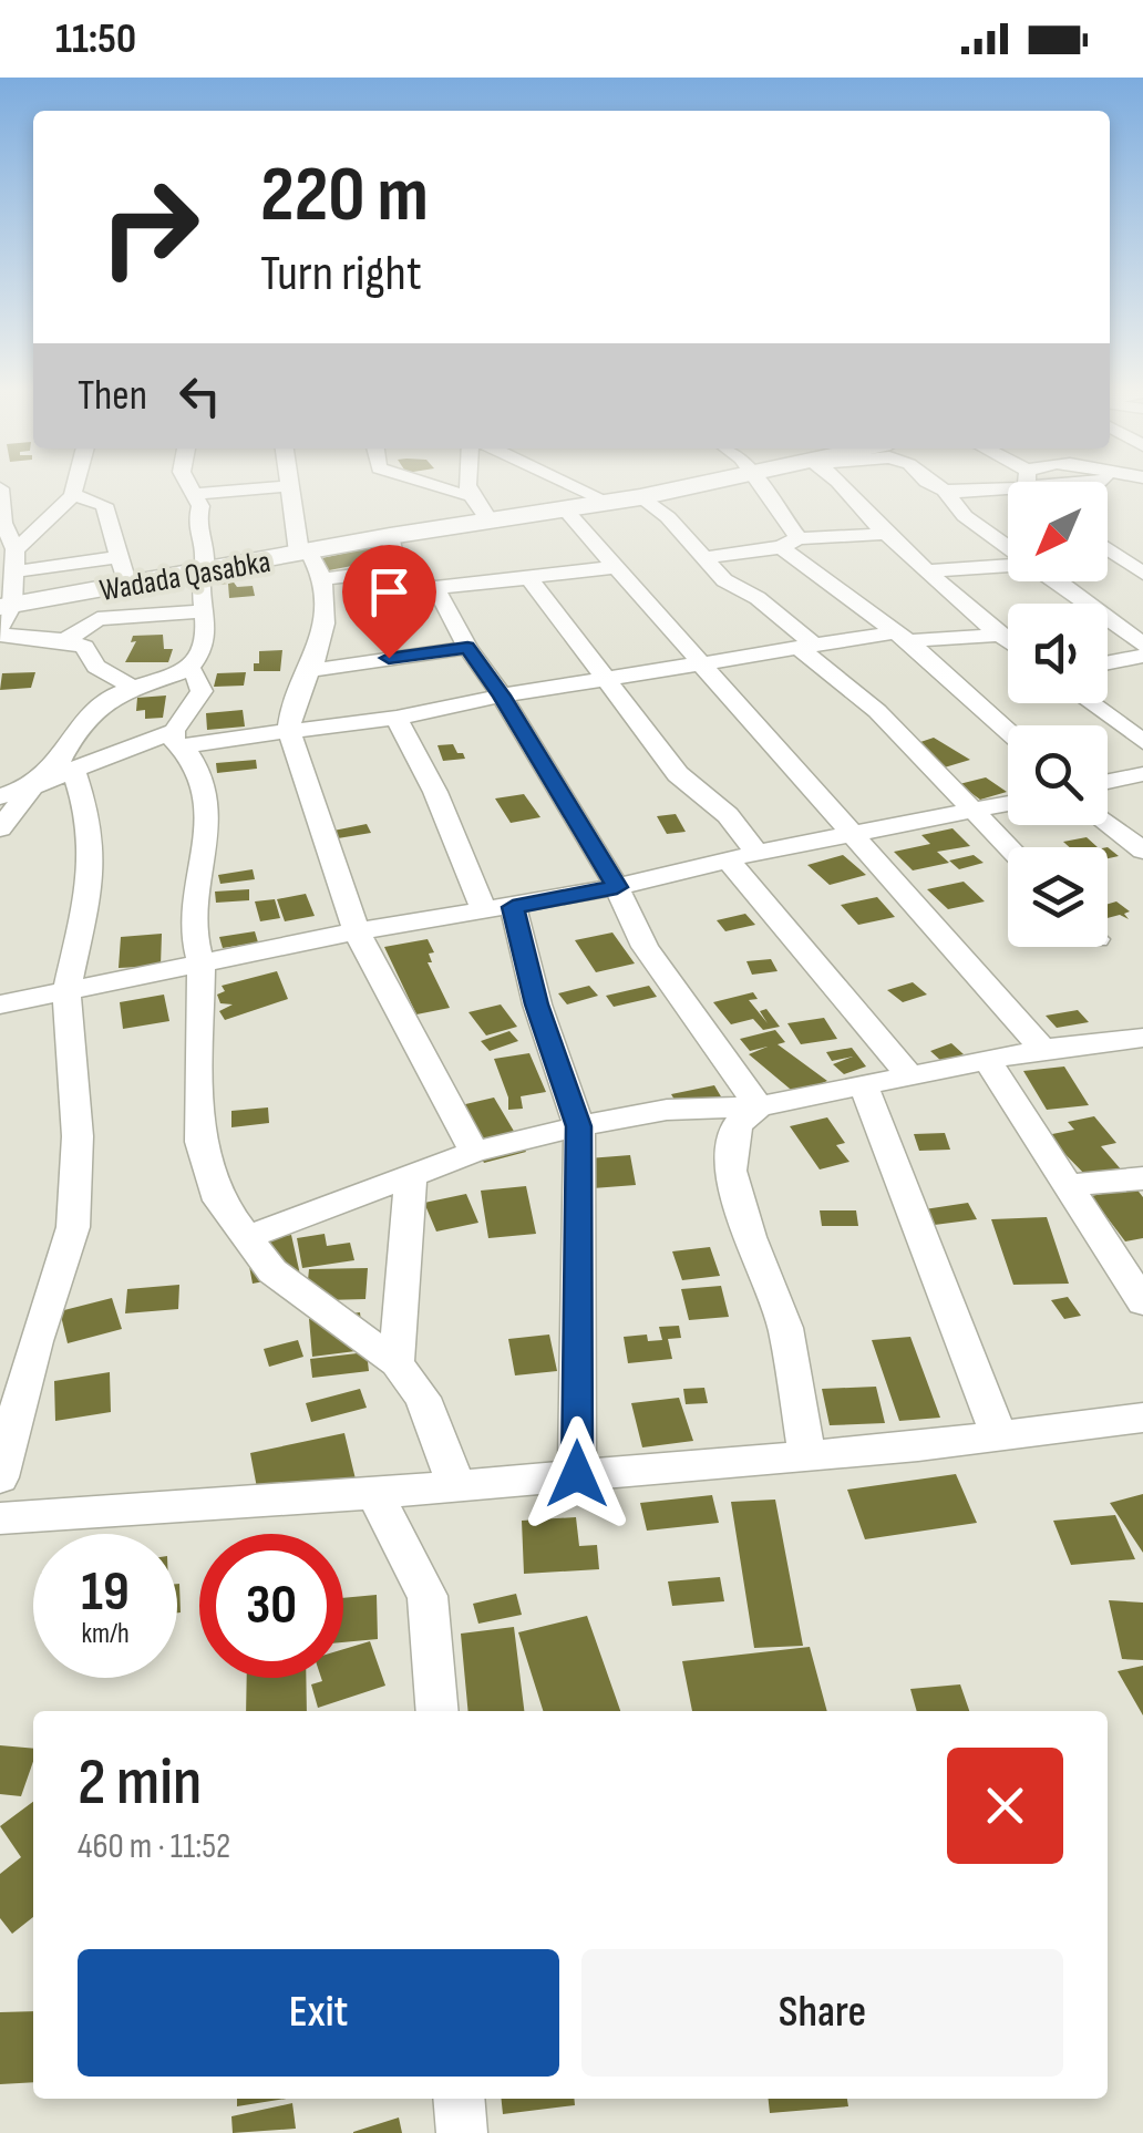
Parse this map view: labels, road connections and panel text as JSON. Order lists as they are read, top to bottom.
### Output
{
  "streets": {
    "street": ["Wadada Qasabka"]
  },
  "north": "bottom left",
  "page": {
    "status": "11:50",
    "turn": ["220 m", "Turn right"],
    "then": "Then",
    "speed": "19 km/h",
    "limit": "30",
    "heading": ["2 min", "460 m · 11:52"],
    "buttons": ["Exit", "Share"]
  }
}
